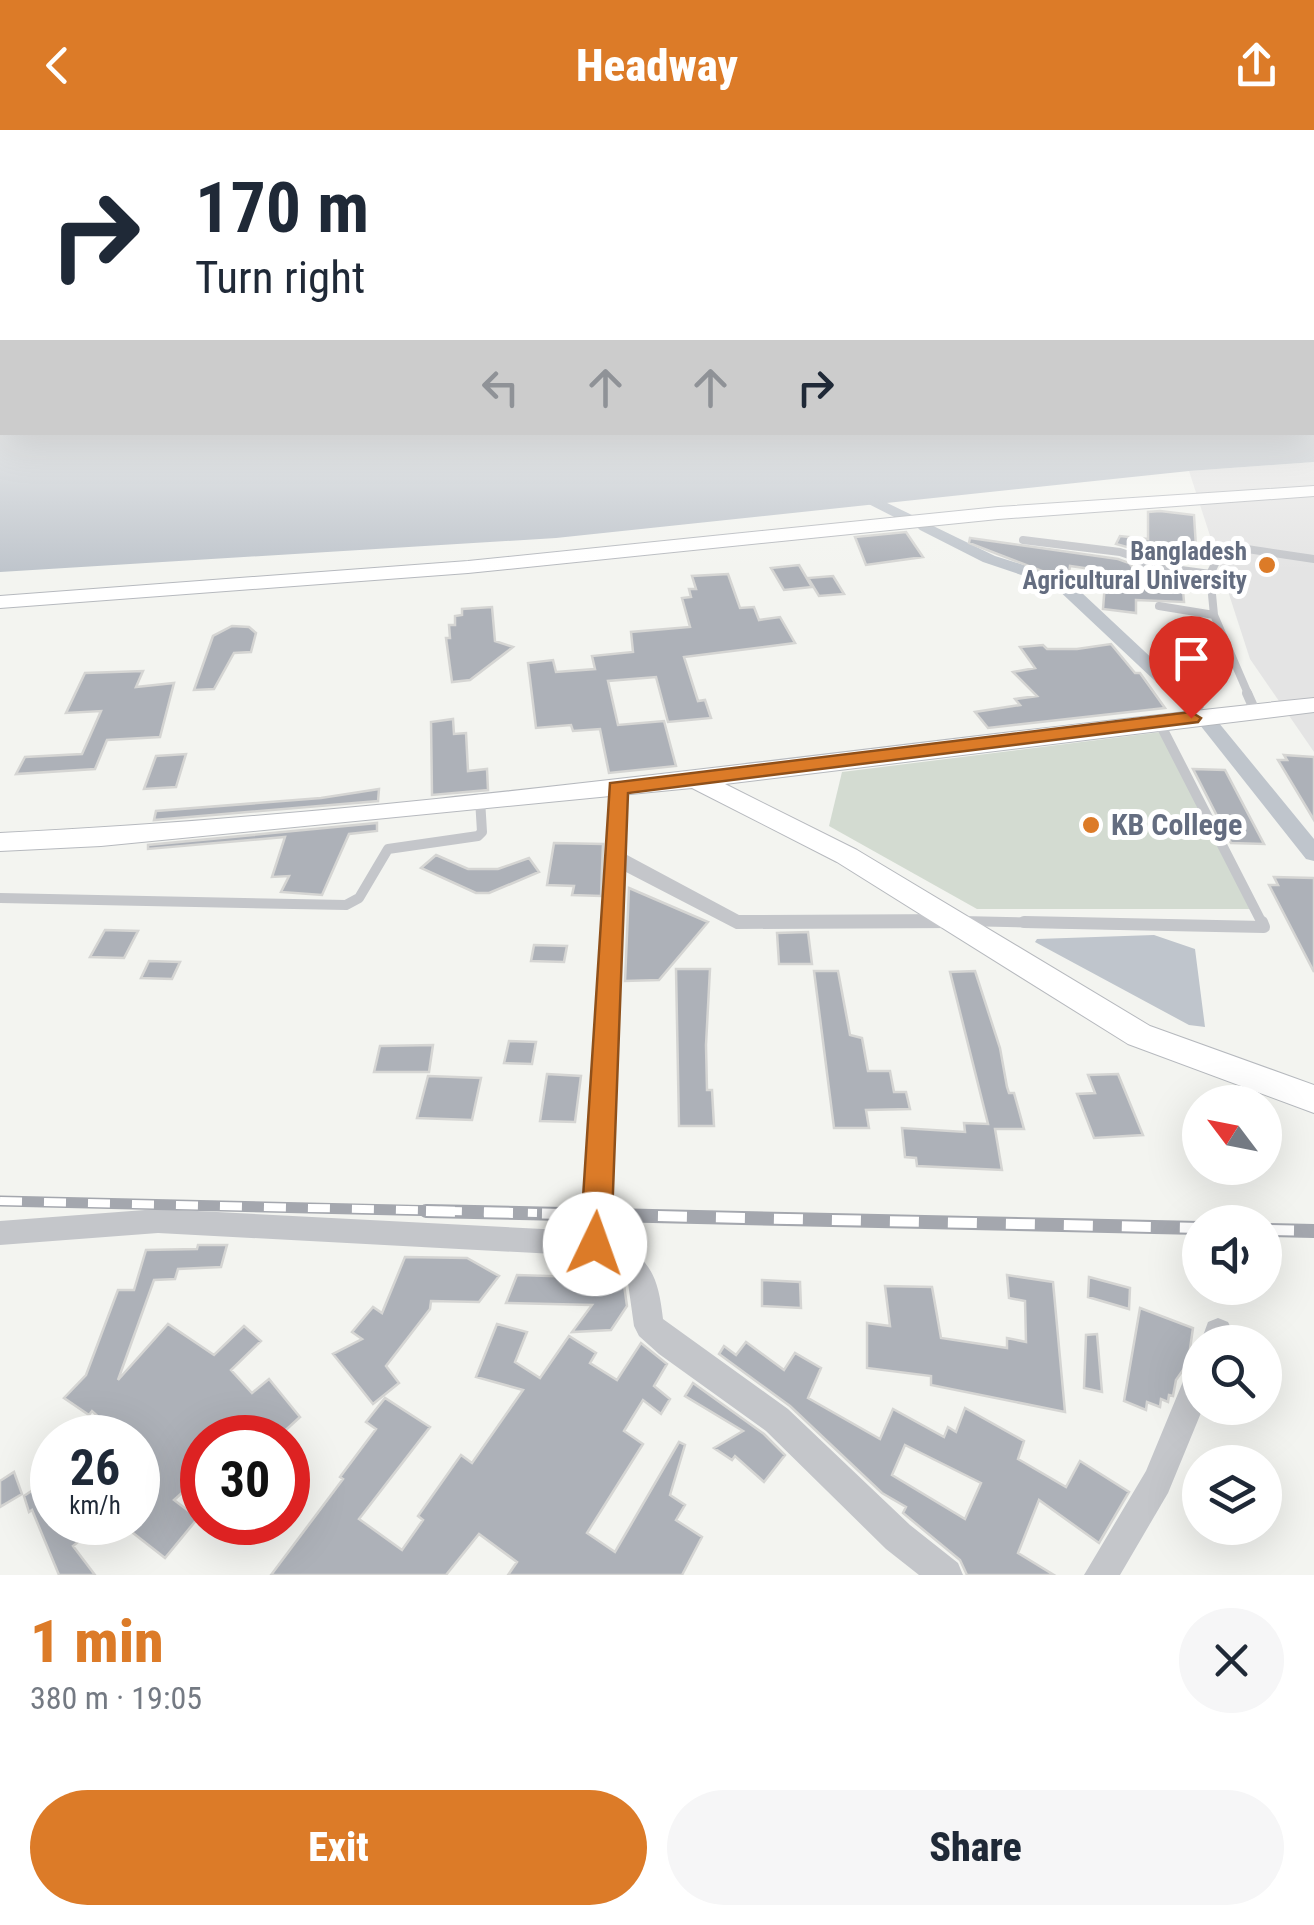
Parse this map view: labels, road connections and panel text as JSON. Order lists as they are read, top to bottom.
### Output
{
  "places": ["Bangladesh Agricultural University", "KB College"],
  "north": "top left",
  "page": {
    "header": "Headway",
    "turn": ["170 m", "Turn right"],
    "speed": "26 km/h",
    "limit": "30",
    "heading": ["1 min", "380 m · 19:05"],
    "buttons": ["Exit", "Share"]
  }
}
